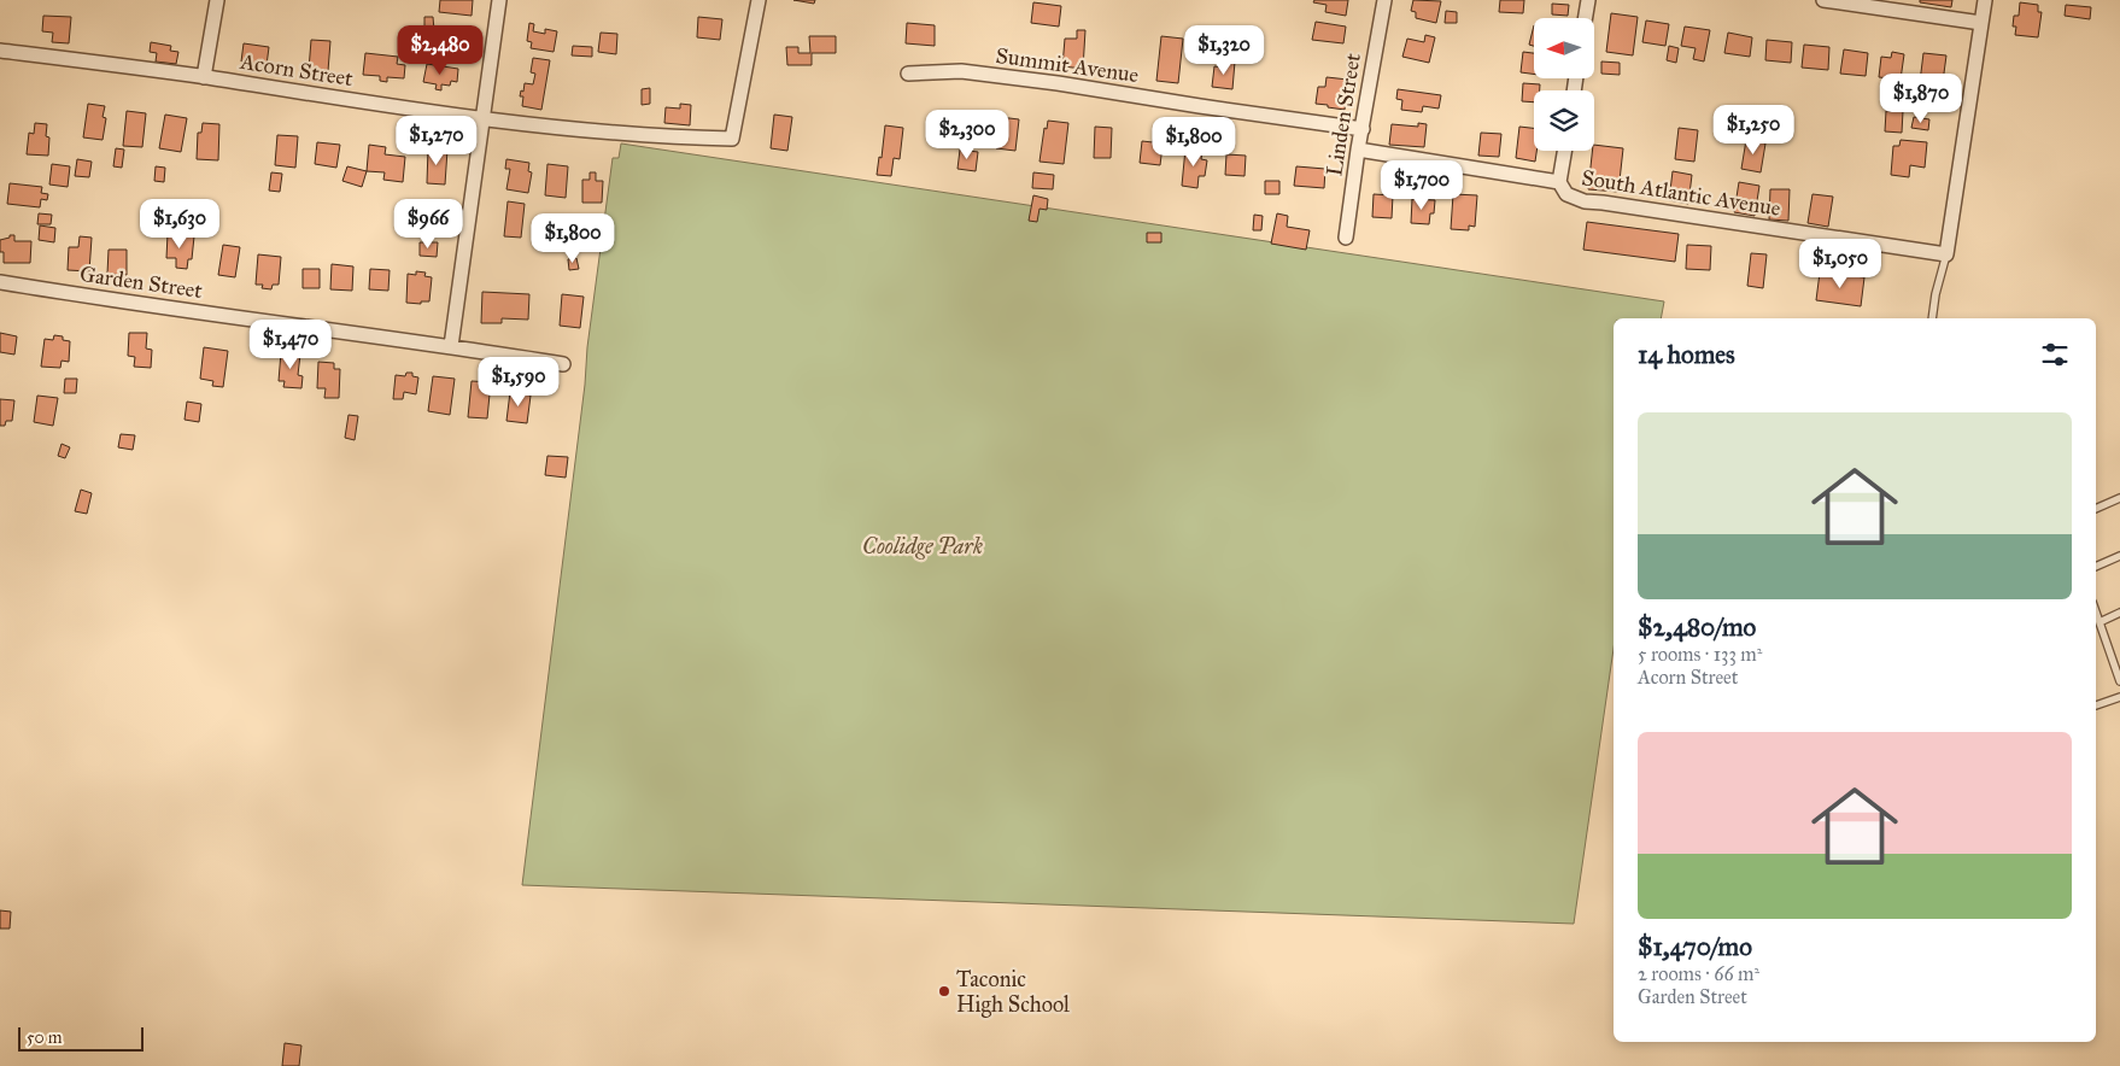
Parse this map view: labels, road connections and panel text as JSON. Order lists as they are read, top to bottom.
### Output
{
  "streets": {
    "street": [
      "Summit Avenue",
      "Acorn Street",
      "Linden Street",
      "South Atlantic Avenue",
      "Garden Street"
    ]
  },
  "crossings": [
    ["Summit Avenue", "Linden Street"]
  ],
  "parks": ["Coolidge Park"],
  "places": ["Taconic High School"],
  "scale_bar": "50 m",
  "north": "left",
  "page": {
    "price": [
      "$2,480",
      "$1,320",
      "$1,870",
      "$1,250",
      "$2,300",
      "$1,270",
      "$1,800",
      "$1,700",
      "$1,630",
      "$966",
      "$1,800",
      "$1,050",
      "$1,470",
      "$1,590"
    ],
    "heading": "14 homes",
    "list": [
      {
        "name": "$2,480/mo",
        "note": "5 rooms · 133 m² · Acorn Street"
      },
      {
        "name": "$1,470/mo",
        "note": "2 rooms · 66 m² · Garden Street"
      }
    ],
    "scale": "50 m"
  }
}
